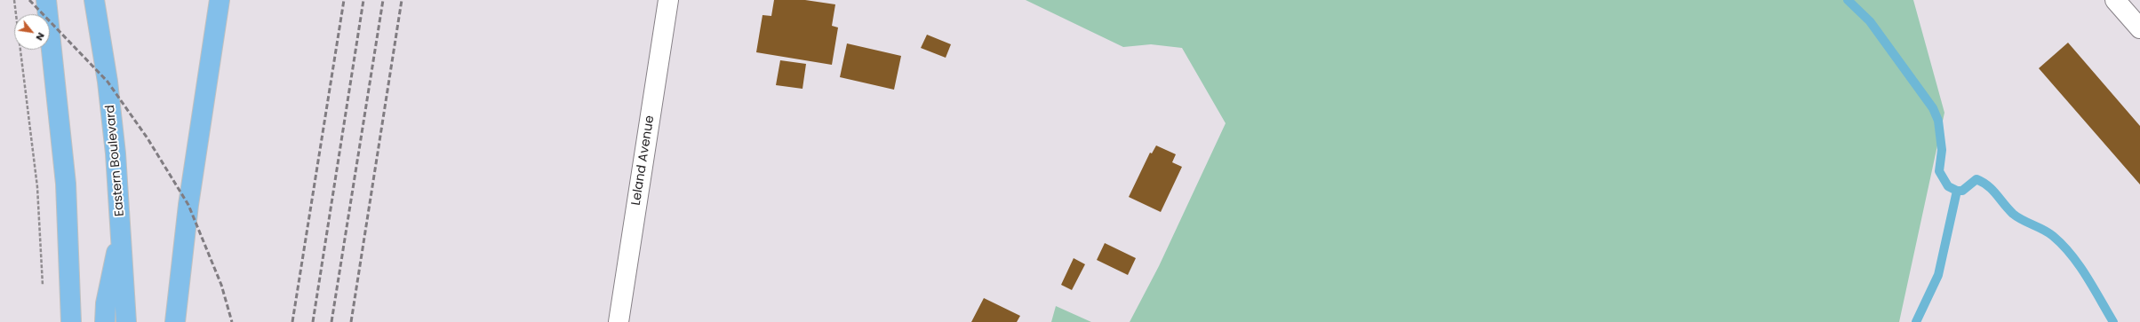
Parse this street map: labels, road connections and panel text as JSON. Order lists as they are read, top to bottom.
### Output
{
  "streets": {
    "main road": ["Eastern Boulevard"],
    "street": ["Leland Avenue"]
  },
  "north": "bottom right"
}
